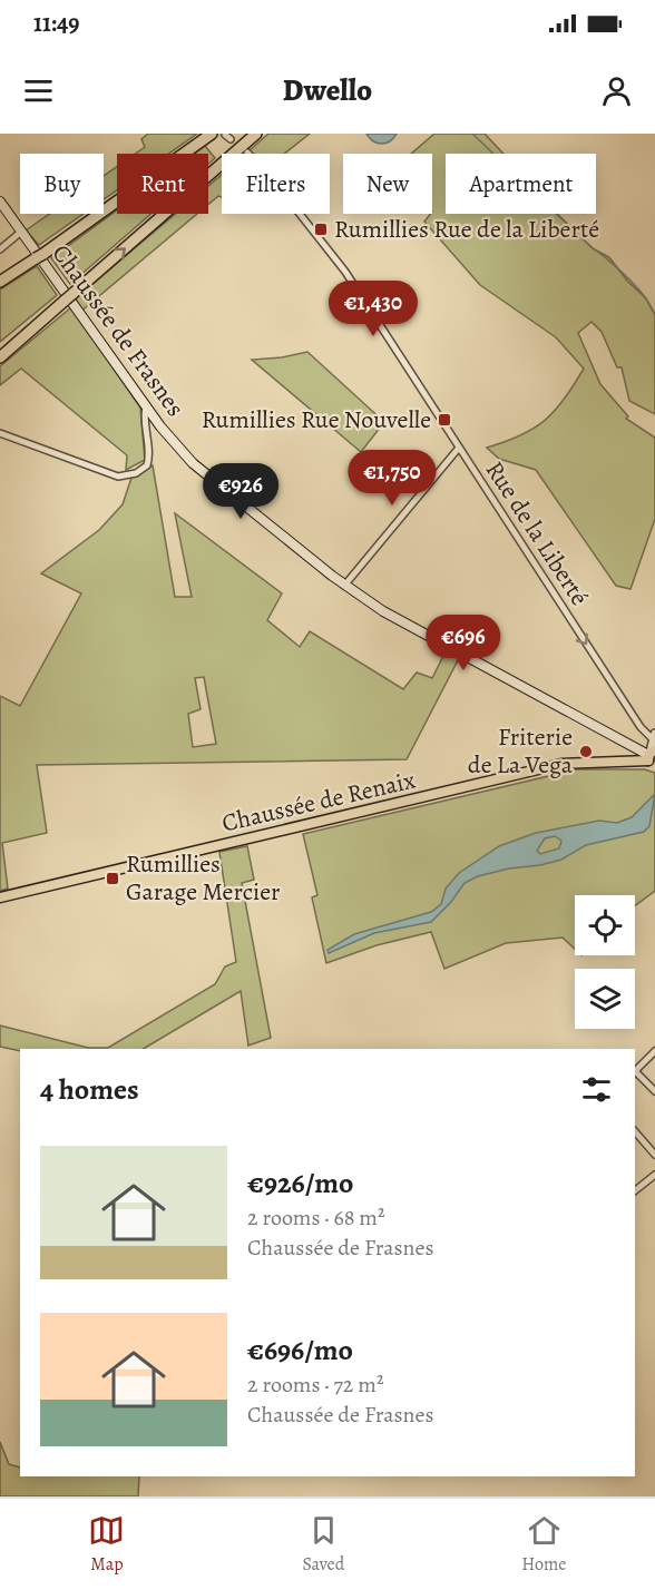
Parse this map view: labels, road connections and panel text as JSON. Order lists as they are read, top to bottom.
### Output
{
  "streets": {
    "main road": ["Chaussée de Frasnes", "Chaussée de Renaix"],
    "street": ["Rue de la Liberté"]
  },
  "crossings": [
    ["Chaussée de Frasnes", "Rue de la Liberté"],
    ["Chaussée de Frasnes", "Chaussée de Renaix"],
    ["Rue de la Liberté", "Chaussée de Renaix"]
  ],
  "one_way": ["Rue de la Liberté"],
  "places": {
    "transit": ["Rumillies Rue de la Liberté", "Rumillies Rue Nouvelle", "Rumillies Garage Mercier"],
    "other": ["Friterie de La Vega"]
  },
  "page": {
    "status": "11:49",
    "header": "Dwello",
    "chip": [
      "Buy",
      "Rent",
      "Filters",
      "New",
      "Apartment"
    ],
    "price": [
      "€1,430",
      "€1,750",
      "€926",
      "€696"
    ],
    "heading": "4 homes",
    "list": [
      {
        "name": "€926/mo",
        "note": "2 rooms · 68 m² · Chaussée de Frasnes"
      },
      {
        "name": "€696/mo",
        "note": "2 rooms · 72 m² · Chaussée de Frasnes"
      }
    ],
    "tabs": ["Map", "Saved", "Home"]
  }
}
